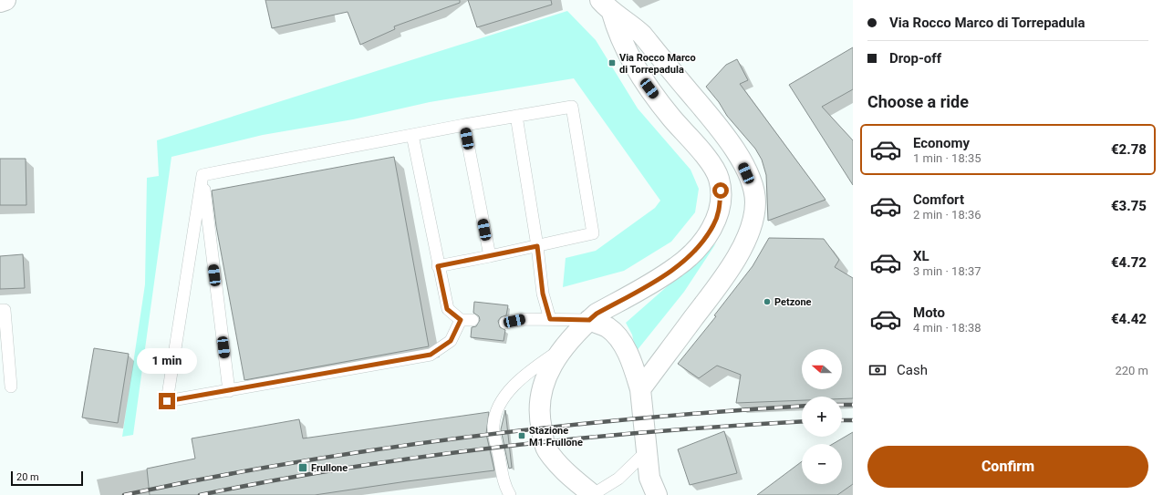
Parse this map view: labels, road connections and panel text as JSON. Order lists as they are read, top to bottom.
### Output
{
  "places": {
    "transit": ["Via Rocco Marco di Torrepadula", "Stazione M1 Frullone", "Frullone"],
    "other": ["Petzone"]
  },
  "scale_bar": "20 m",
  "north": "left",
  "page": {
    "banner": ["Via Rocco Marco di Torrepadula", "Drop-off"],
    "heading": "Choose a ride",
    "list": [
      {
        "name": "Economy",
        "note": "1 min · 18:35",
        "value": "€2.78"
      },
      {
        "name": "Comfort",
        "note": "2 min · 18:36",
        "value": "€3.75"
      },
      {
        "name": "XL",
        "note": "3 min · 18:37",
        "value": "€4.72"
      },
      {
        "name": "Moto",
        "note": "4 min · 18:38",
        "value": "€4.42"
      }
    ],
    "bubble": "1 min",
    "map_buttons": ["+", "−"],
    "pay": ["Cash", "220 m"],
    "buttons": "Confirm",
    "scale": "20 m"
  }
}
